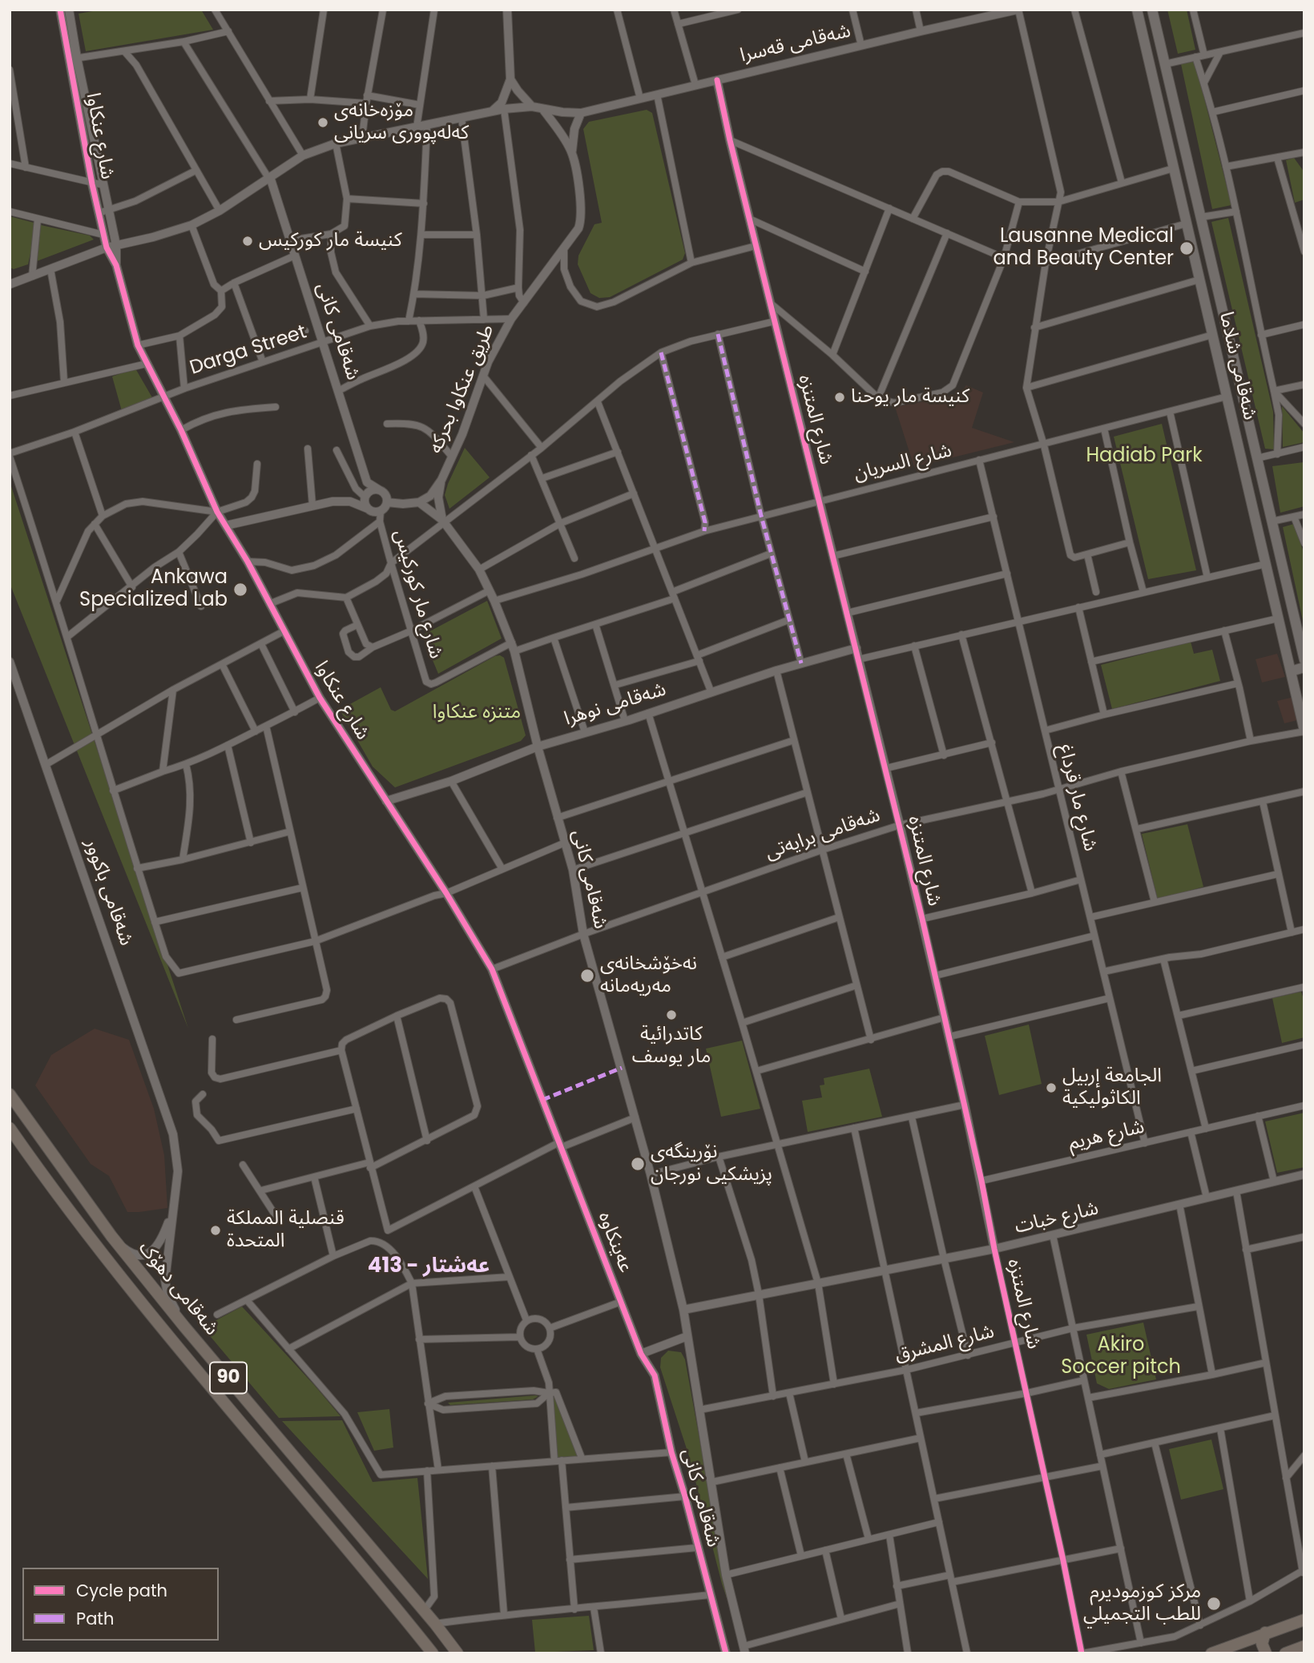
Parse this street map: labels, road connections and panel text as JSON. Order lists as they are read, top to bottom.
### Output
{
  "streets": {
    "highway": ["شەقامی دهۆک", "90"],
    "main road": ["شەقامی شلاما"],
    "street": [
      "شەقامی قەسرا",
      "شارع عنكاوا",
      "شەقامی کانی",
      "Darga Street",
      "طريق عنكاوا بحركه",
      "شارع المتنزه",
      "شارع السريان",
      "شارع مار كوركيس",
      "شەقامی نوهرا",
      "شارع مار قرداغ",
      "شەقامی برایەتی",
      "شەقامی باکوور",
      "شارع هريم",
      "شارع خبات",
      "عەینکاوە",
      "شارع المشرق"
    ]
  },
  "crossings": [
    ["شەقامی قەسرا", "طريق عنكاوا بحركه"],
    ["شەقامی قەسرا", "شارع المتنزه"],
    ["شارع عنكاوا", "Darga Street"],
    ["شارع عنكاوا", "شەقامی نوهرا"],
    ["شارع عنكاوا", "شەقامی برایەتی"],
    ["شارع عنكاوا", "عەینکاوە"],
    ["شەقامی کانی", "Darga Street"],
    ["شەقامی کانی", "طريق عنكاوا بحركه"],
    ["شەقامی کانی", "شارع السريان"],
    ["شەقامی کانی", "شارع مار كوركيس"],
    ["شەقامی کانی", "شەقامی نوهرا"],
    ["شەقامی کانی", "شەقامی برایەتی"],
    ["شەقامی کانی", "شارع خبات"],
    ["شەقامی کانی", "عەینکاوە"],
    ["شەقامی کانی", "شارع المشرق"],
    ["Darga Street", "طريق عنكاوا بحركه"],
    ["شەقامی شلاما", "شارع السريان"],
    ["شەقامی شلاما", "شەقامی برایەتی"],
    ["شارع المتنزه", "شارع السريان"],
    ["شارع المتنزه", "شەقامی نوهرا"],
    ["شارع المتنزه", "شەقامی برایەتی"],
    ["شارع المتنزه", "شارع هريم"],
    ["شارع المتنزه", "شارع خبات"],
    ["شارع المتنزه", "شارع المشرق"],
    ["شارع السريان", "شارع مار قرداغ"],
    ["شارع مار قرداغ", "شەقامی برایەتی"],
    ["شارع مار قرداغ", "شارع هريم"]
  ],
  "districts": ["عه‌شتار - 413"],
  "parks": ["Hadiab Park", "متنزه عنكاوا", "Akiro Soccer pitch"],
  "places": [
    "مۆزەخانەی کەلەپووری سریانی",
    "كنيسة مار كوركيس",
    "Lausanne Medical and Beauty Center",
    "كنيسة مار يوحنا",
    "Ankawa Specialized Lab",
    "نەخۆشخانەی مەریەمانە",
    "كاتدرائية مار يوسف",
    "الجامعة إربيل الكاثوليكية",
    "نۆرینگەی پزیشکیی نورجان",
    "قنصلية المملكة المتحدة",
    "مركز كوزموديرم للطب التجميلي"
  ],
  "legend": ["Cycle path", "Path"]
}
